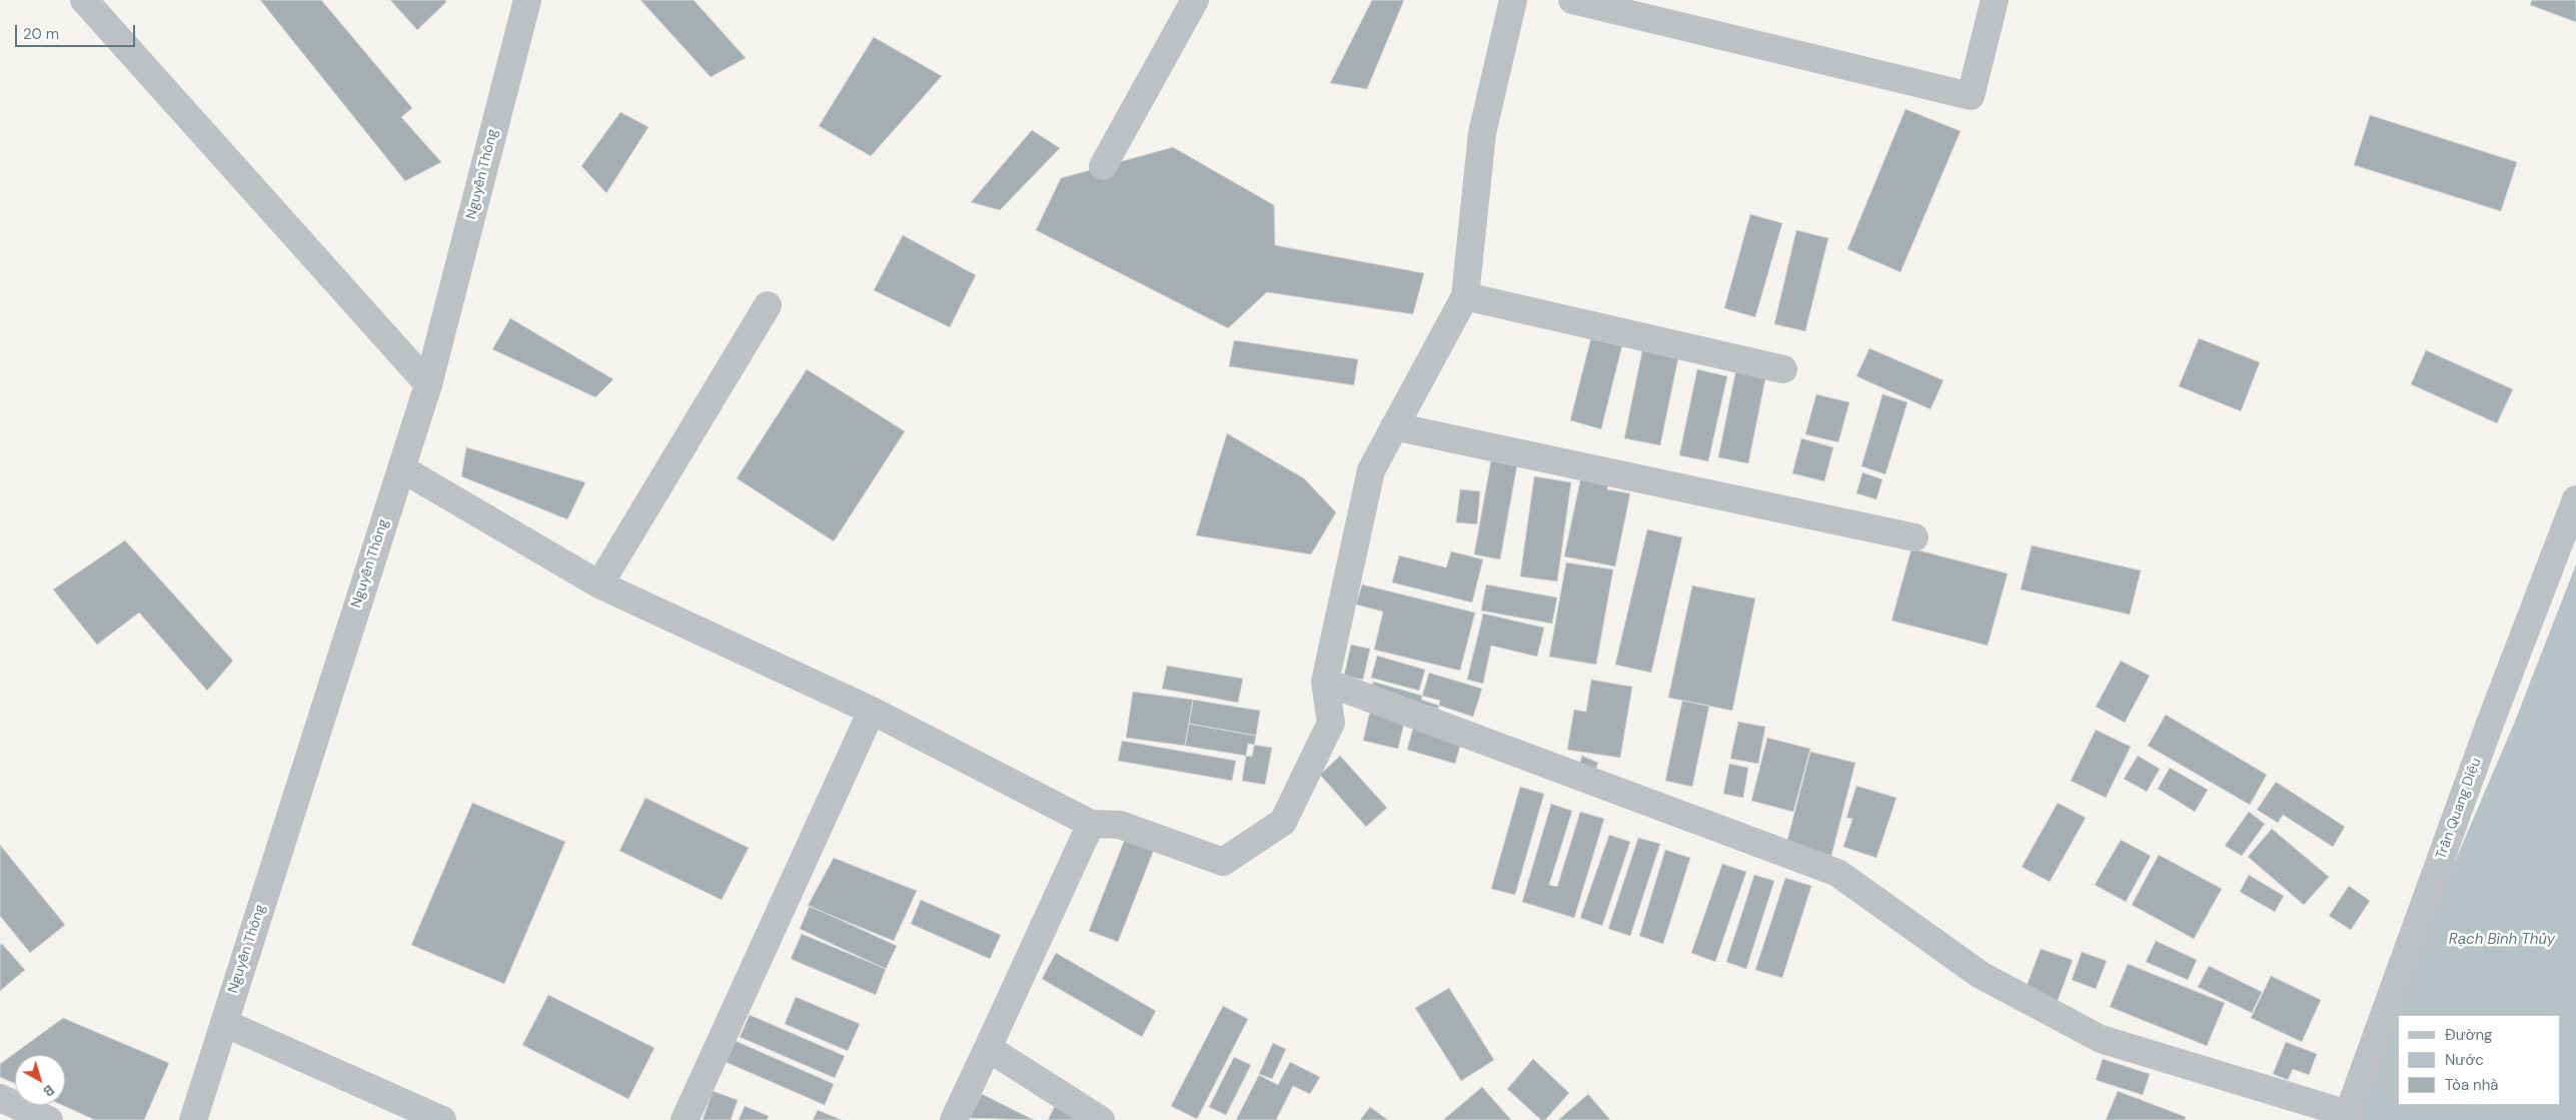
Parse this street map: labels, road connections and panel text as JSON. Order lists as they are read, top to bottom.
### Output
{
  "streets": {
    "street": ["Nguyễn Thông", "Trần Quang Diệu"]
  },
  "water": ["Rạch Bình Thủy"],
  "legend": ["Đường", "Nước", "Tòa nhà"],
  "scale_bar": "20 m",
  "north": "bottom right"
}
